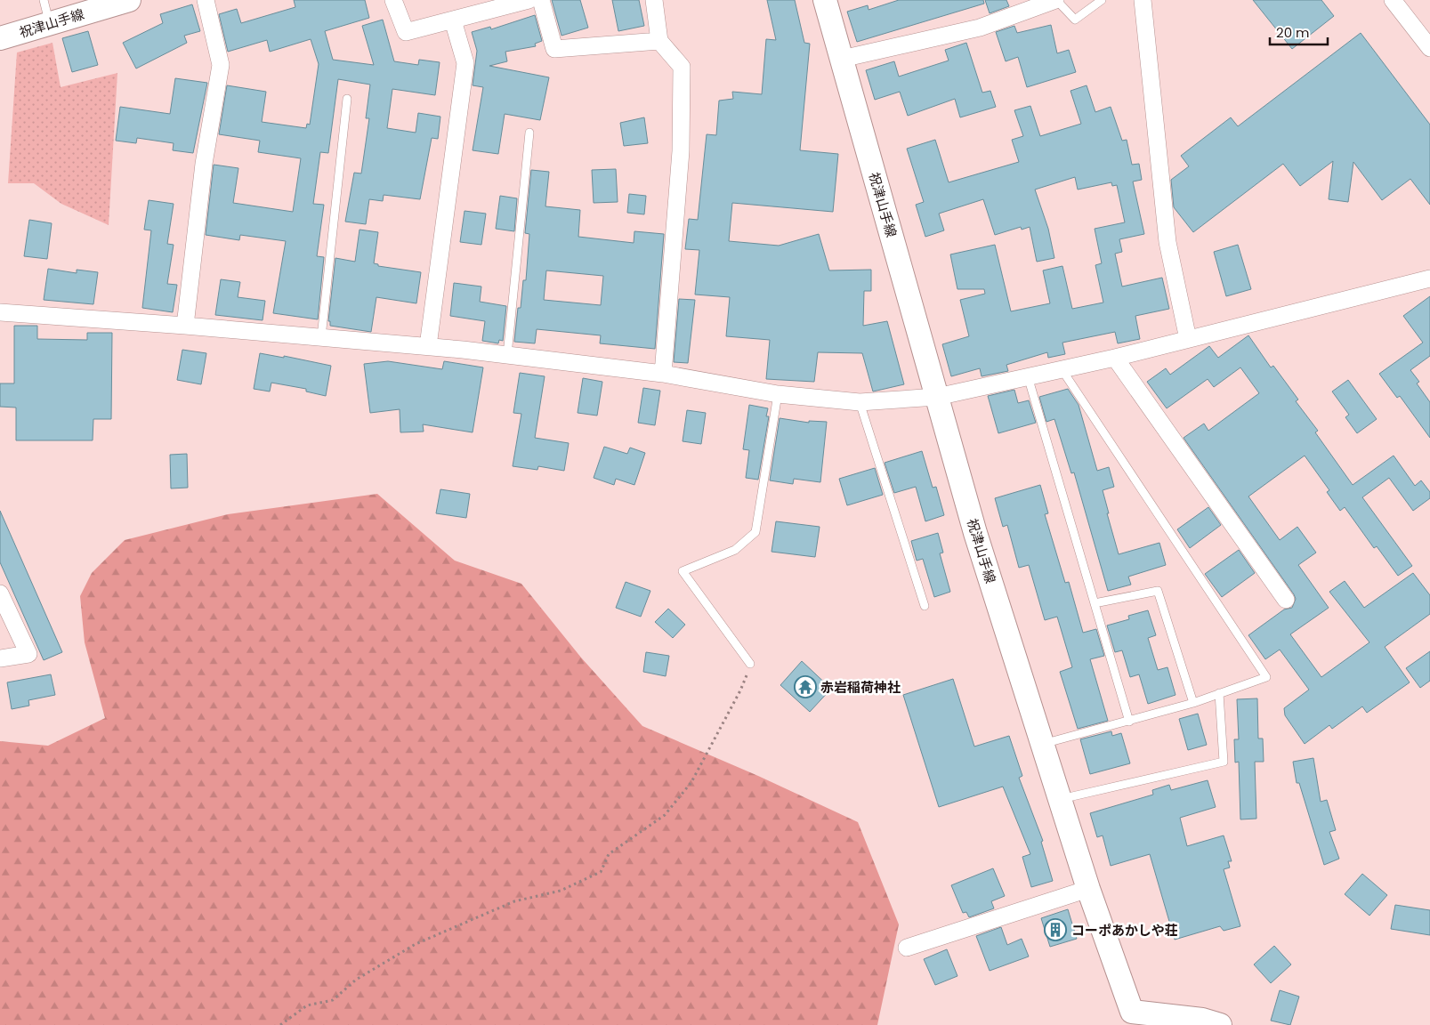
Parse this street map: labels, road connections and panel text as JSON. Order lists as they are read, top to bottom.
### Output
{
  "streets": {
    "street": ["祝津山手線"]
  },
  "places": {
    "temple": ["赤岩稲荷神社"],
    "building": ["コーポあかしや荘"]
  },
  "scale_bar": "20 m"
}
